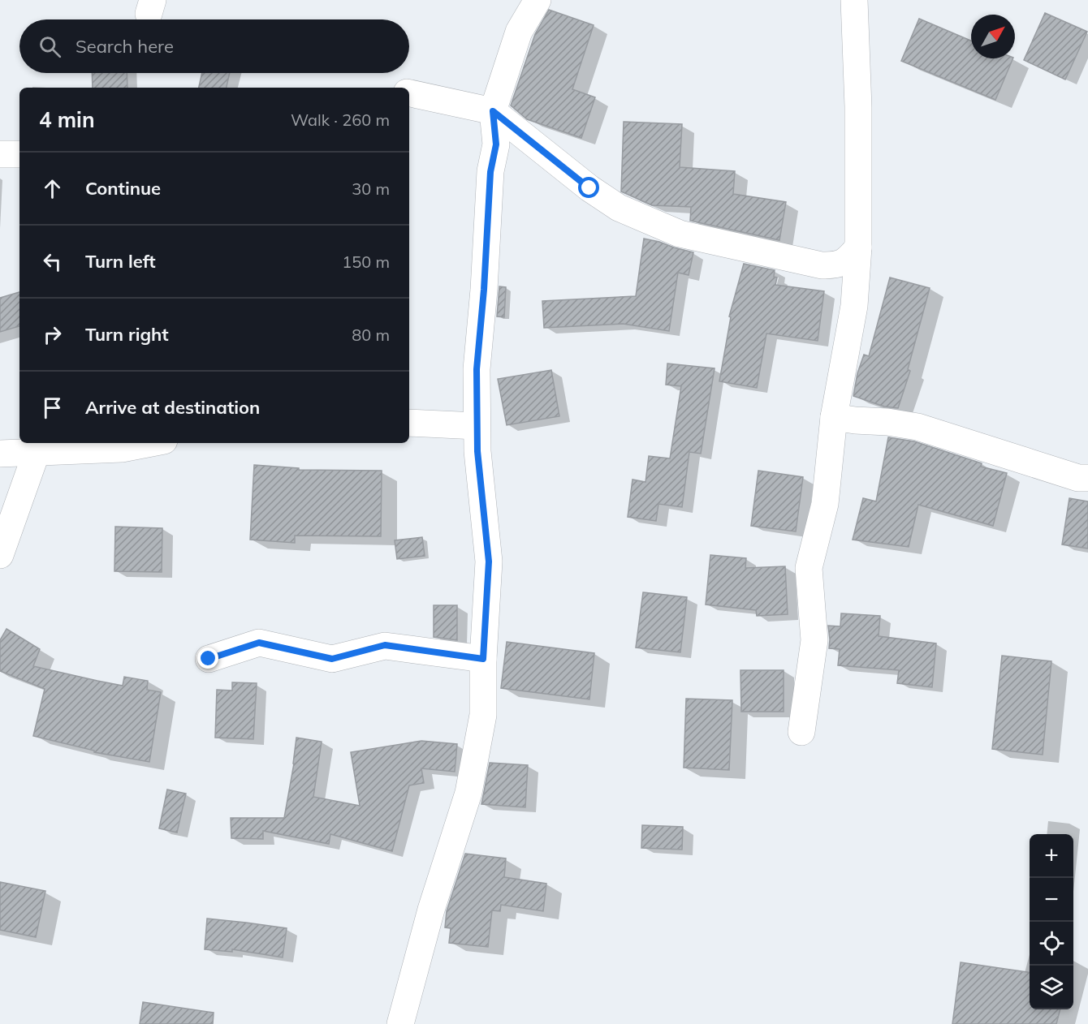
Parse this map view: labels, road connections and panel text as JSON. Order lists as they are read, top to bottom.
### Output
{
  "north": "top right",
  "page": {
    "search": "Search here",
    "heading": ["4 min", "Walk · 260 m"],
    "list": [
      ["Continue", "30 m"],
      ["Turn left", "150 m"],
      ["Turn right", "80 m"],
      "Arrive at destination"
    ],
    "map_buttons": ["+", "−"]
  }
}
